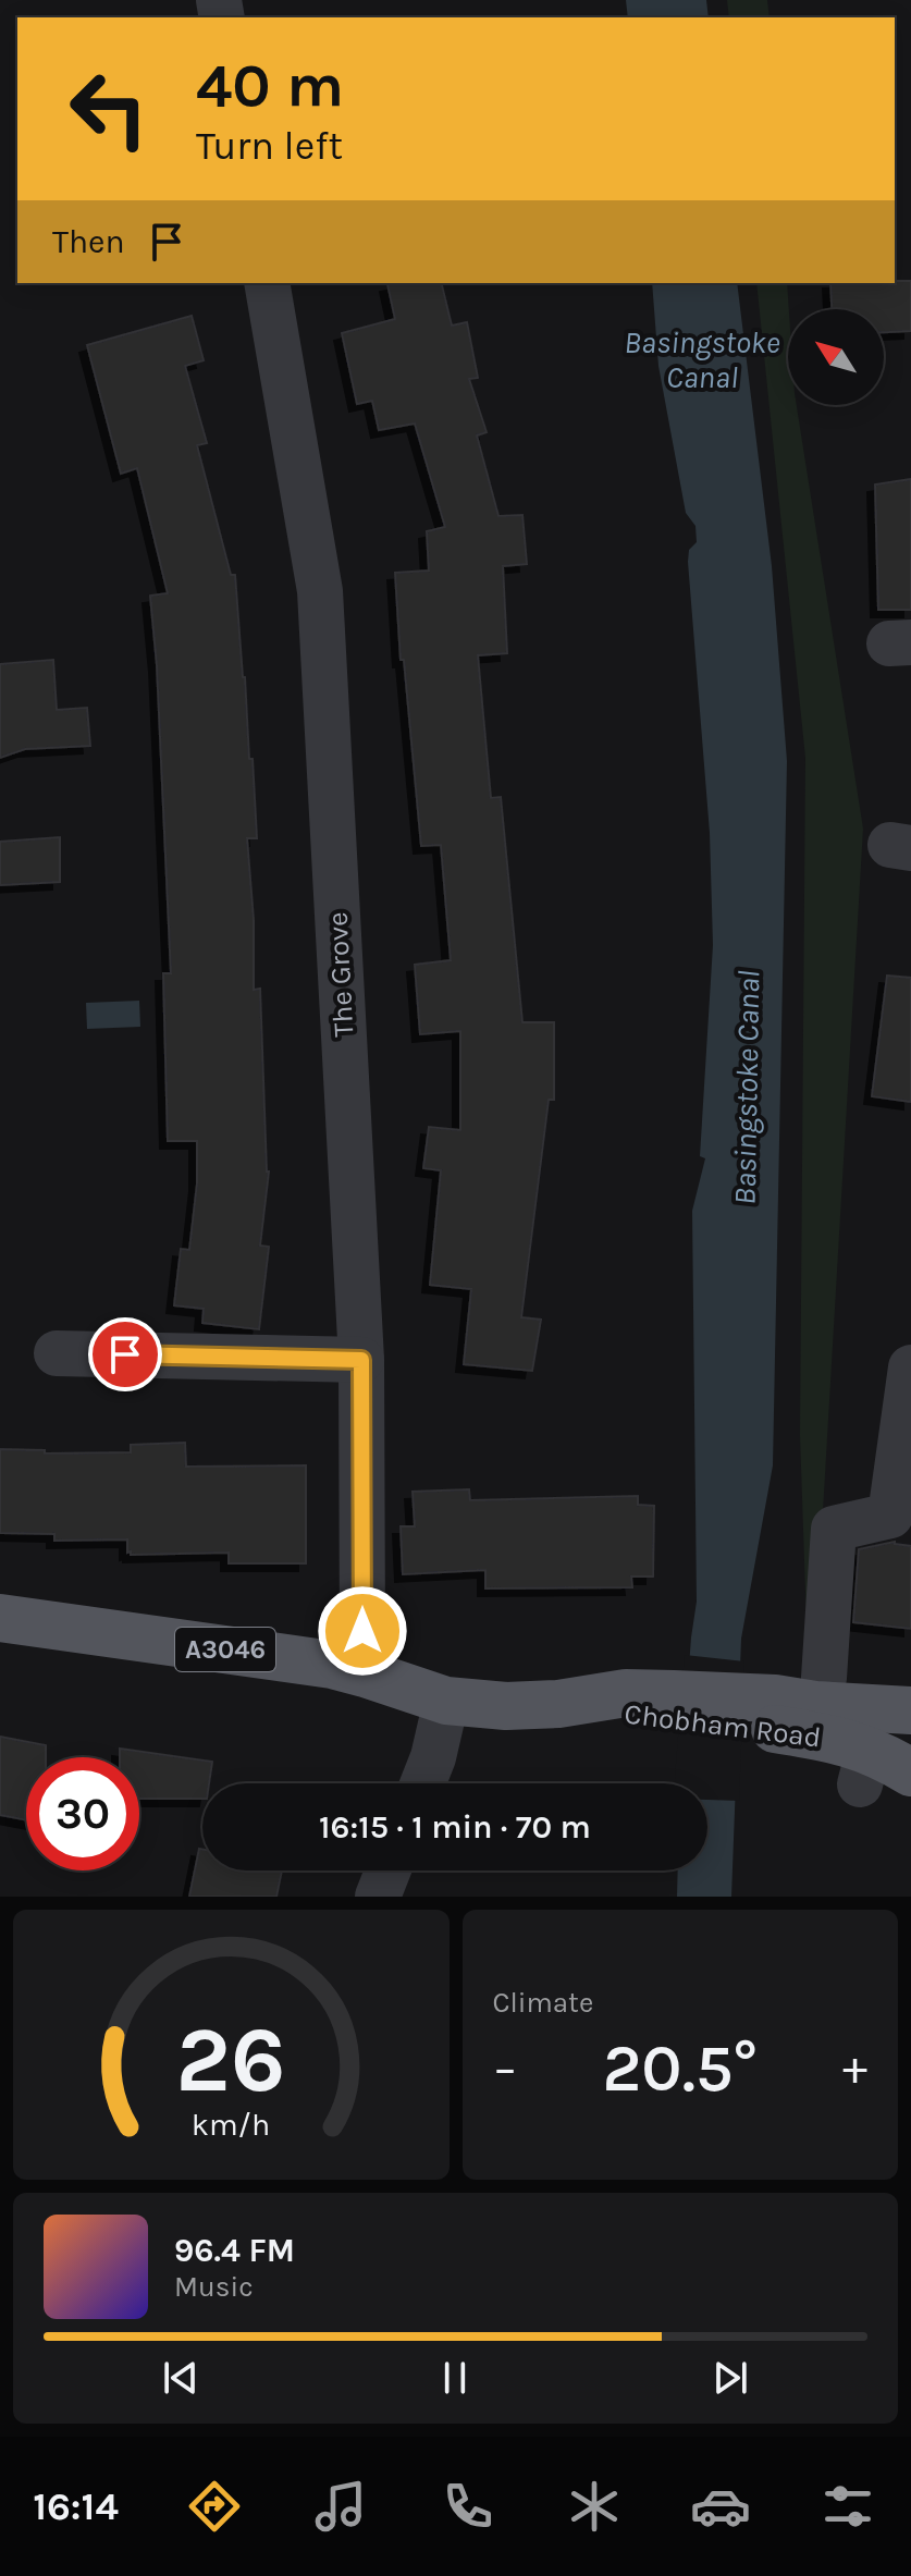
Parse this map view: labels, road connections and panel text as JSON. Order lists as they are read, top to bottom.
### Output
{
  "streets": {
    "main road": ["A3046", "Chobham Road"],
    "street": ["The Grove"]
  },
  "crossings": [
    ["The Grove", "Chobham Road"]
  ],
  "water": ["Basingstoke Canal"],
  "north": "top left",
  "page": {
    "turn": ["40 m", "Turn left"],
    "then": "Then",
    "limit": "30",
    "trip": "16:15 · 1 min · 70 m",
    "tile": "Climate",
    "heat": ["−", "20.5°", "+"],
    "song": ["96.4 FM", "Music"],
    "tabs": "16:14",
    "gauge": ["26", "km/h"]
  }
}
